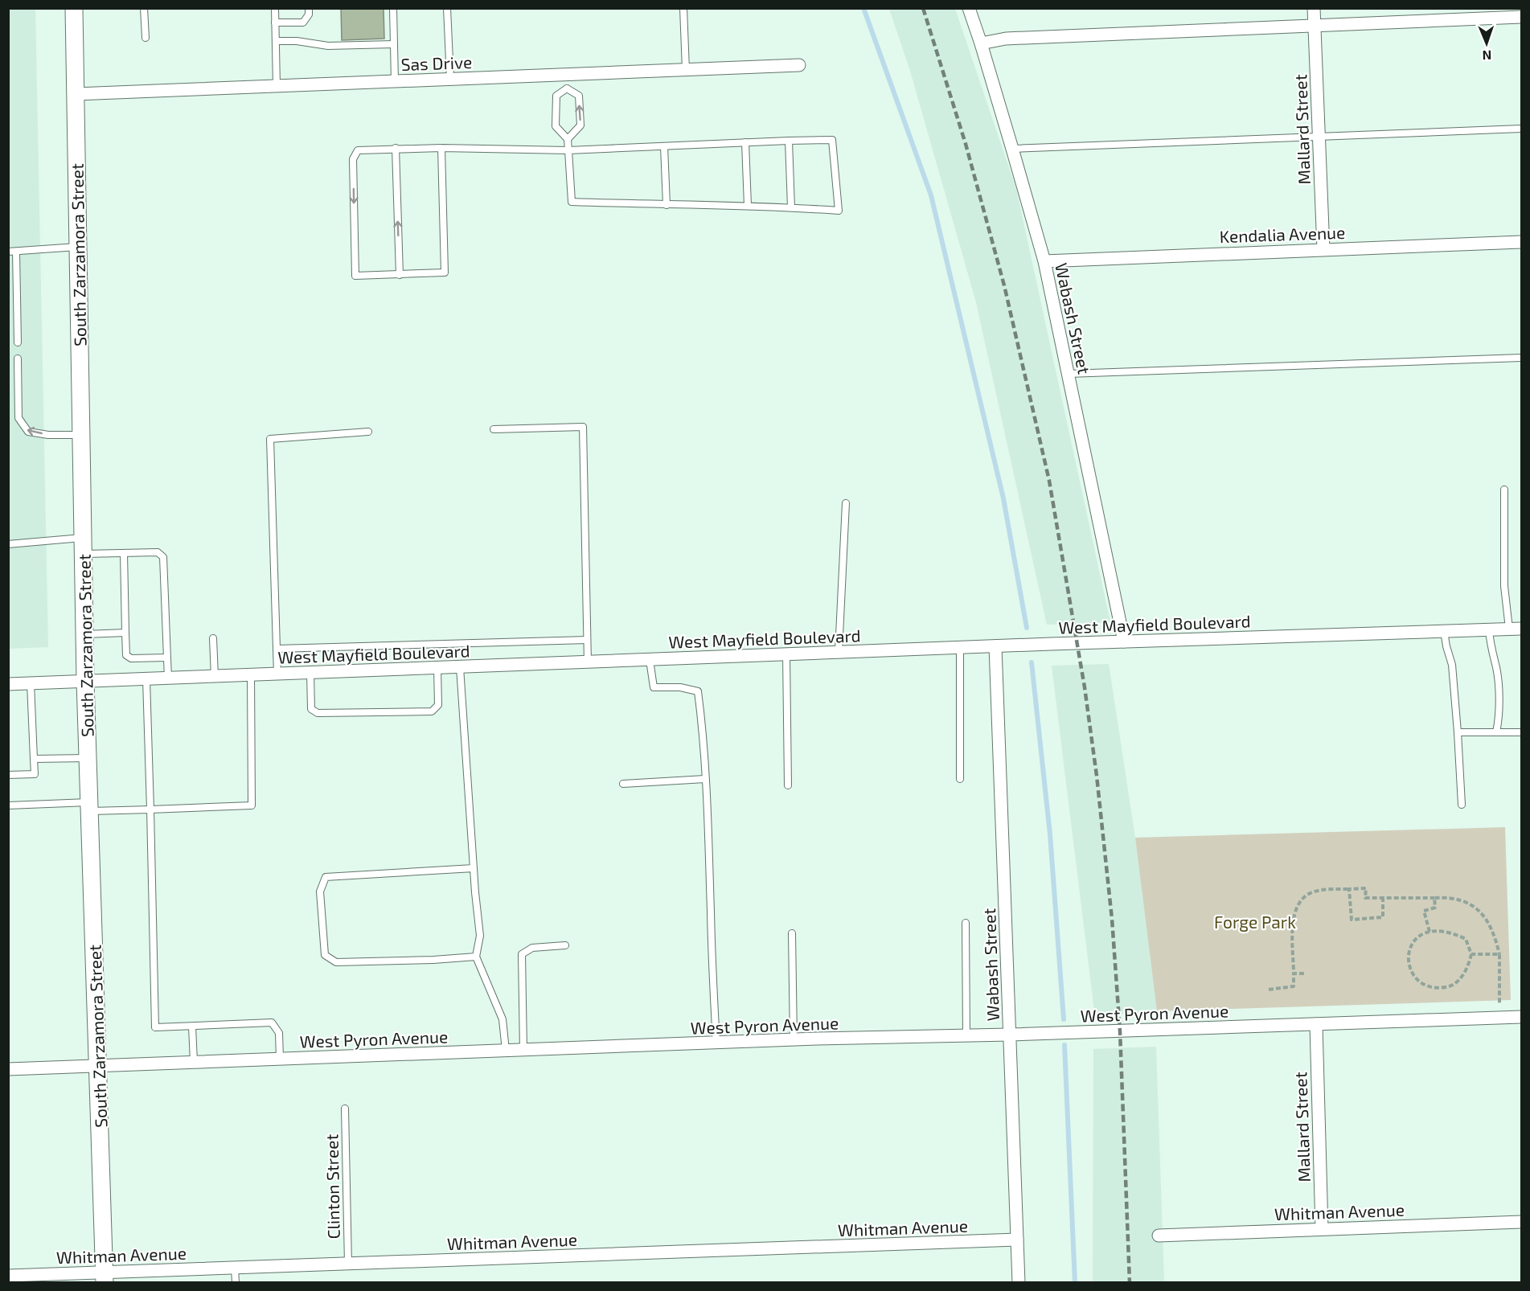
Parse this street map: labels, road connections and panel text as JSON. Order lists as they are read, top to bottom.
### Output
{
  "streets": {
    "main road": ["South Zarzamora Street"],
    "street": [
      "Sas Drive",
      "Mallard Street",
      "Kendalia Avenue",
      "Wabash Street",
      "West Mayfield Boulevard",
      "West Pyron Avenue",
      "Whitman Avenue"
    ],
    "lane": ["Clinton Street"]
  },
  "crossings": [
    ["Sas Drive", "South Zarzamora Street"],
    ["Mallard Street", "Kendalia Avenue"],
    ["Mallard Street", "West Pyron Avenue"],
    ["Mallard Street", "Whitman Avenue"],
    ["Kendalia Avenue", "Wabash Street"],
    ["South Zarzamora Street", "West Mayfield Boulevard"],
    ["South Zarzamora Street", "West Pyron Avenue"],
    ["South Zarzamora Street", "Whitman Avenue"],
    ["Wabash Street", "West Mayfield Boulevard"],
    ["Wabash Street", "West Pyron Avenue"],
    ["Wabash Street", "Whitman Avenue"],
    ["Clinton Street", "Whitman Avenue"]
  ],
  "parks": ["Forge Park"],
  "north": "bottom"
}
